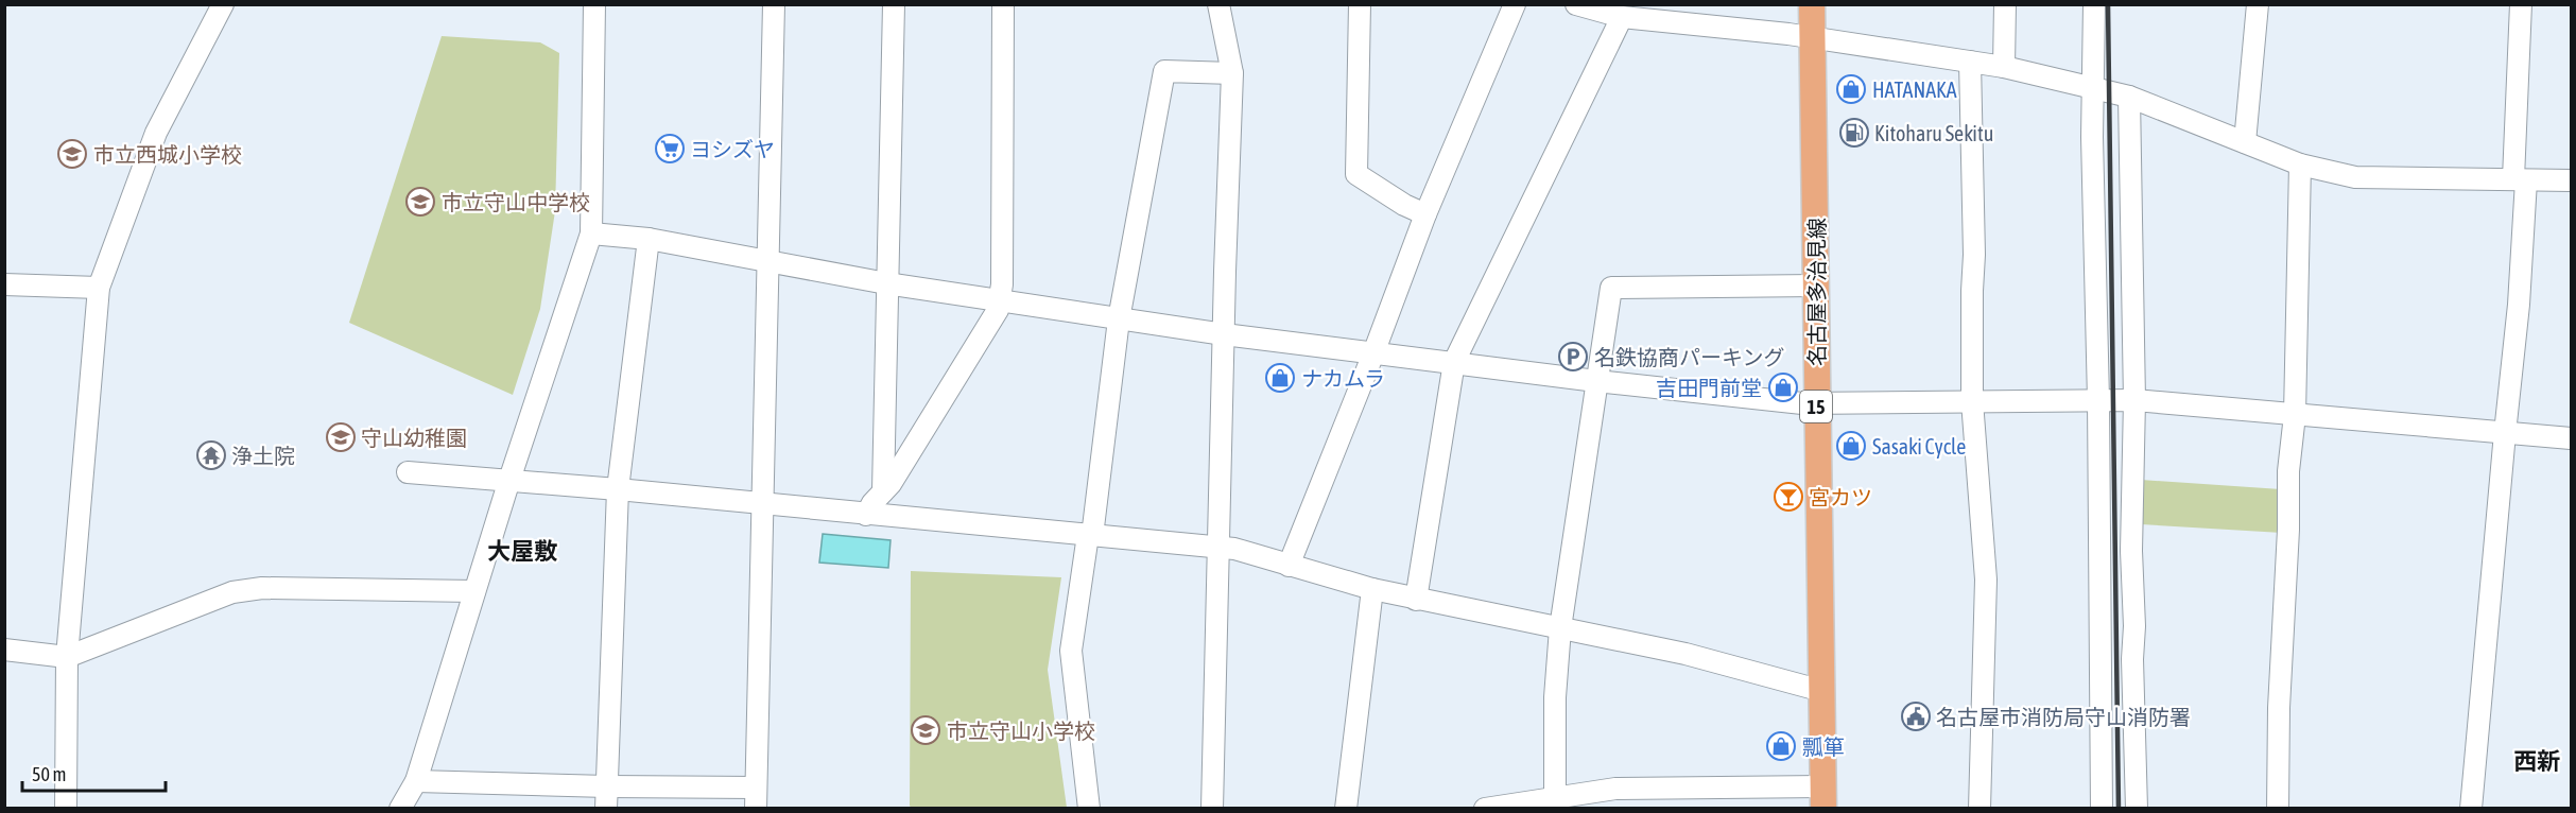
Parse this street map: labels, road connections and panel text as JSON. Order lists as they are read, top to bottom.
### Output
{
  "streets": {
    "main road": ["名古屋多治見線", "15"]
  },
  "districts": ["大屋敷", "西新"],
  "places": {
    "shop": [
      "HATANAKA",
      "ナカムラ",
      "吉田門前堂",
      "Sasaki Cycle",
      "瓢箪"
    ],
    "fuel station": ["Kitoharu Sekitu"],
    "supermarket": ["ヨシズヤ"],
    "school or university": [
      "市立西城小学校",
      "市立守山中学校",
      "守山幼稚園",
      "市立守山小学校"
    ],
    "parking": ["名鉄協商パーキング"],
    "temple": ["浄土院"],
    "bar": ["宮カツ"],
    "public building": ["名古屋市消防局守山消防署"]
  },
  "scale_bar": "50 m"
}
